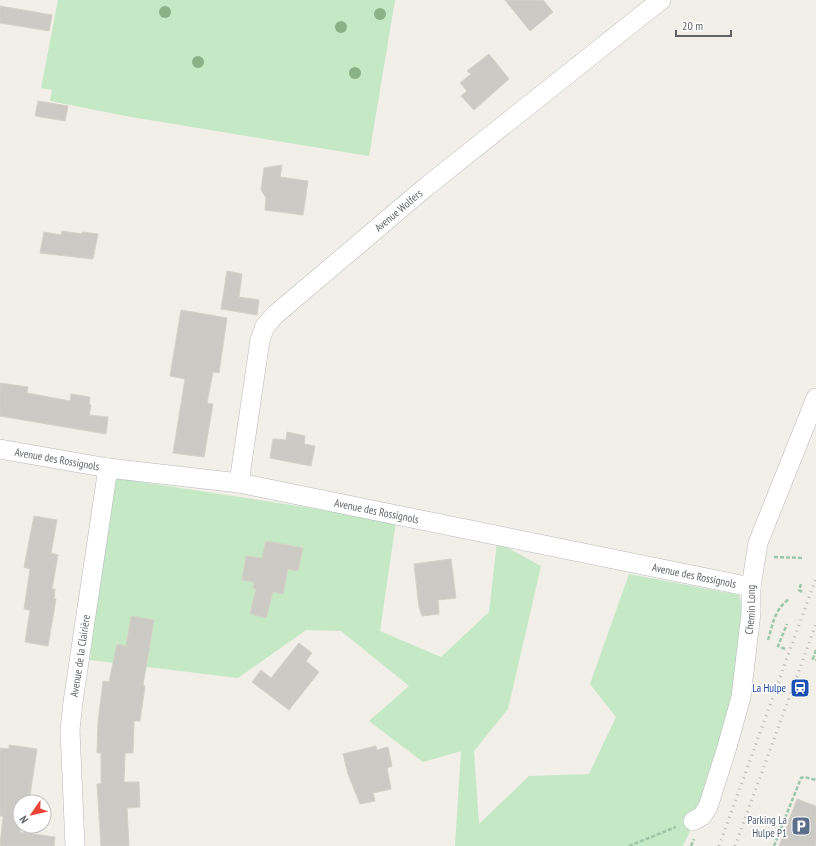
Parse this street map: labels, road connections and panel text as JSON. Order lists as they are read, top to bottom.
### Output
{
  "streets": {
    "street": [
      "Avenue Wolfers",
      "Avenue des Rossignols",
      "Chemin Long",
      "Avenue de la Clairière"
    ]
  },
  "crossings": [
    ["Avenue Wolfers", "Avenue des Rossignols"],
    ["Avenue des Rossignols", "Chemin Long"],
    ["Avenue des Rossignols", "Avenue de la Clairière"]
  ],
  "places": {
    "station": ["La Hulpe"],
    "parking": ["Parking La Hulpe P1"]
  },
  "scale_bar": "20 m",
  "north": "bottom left"
}
